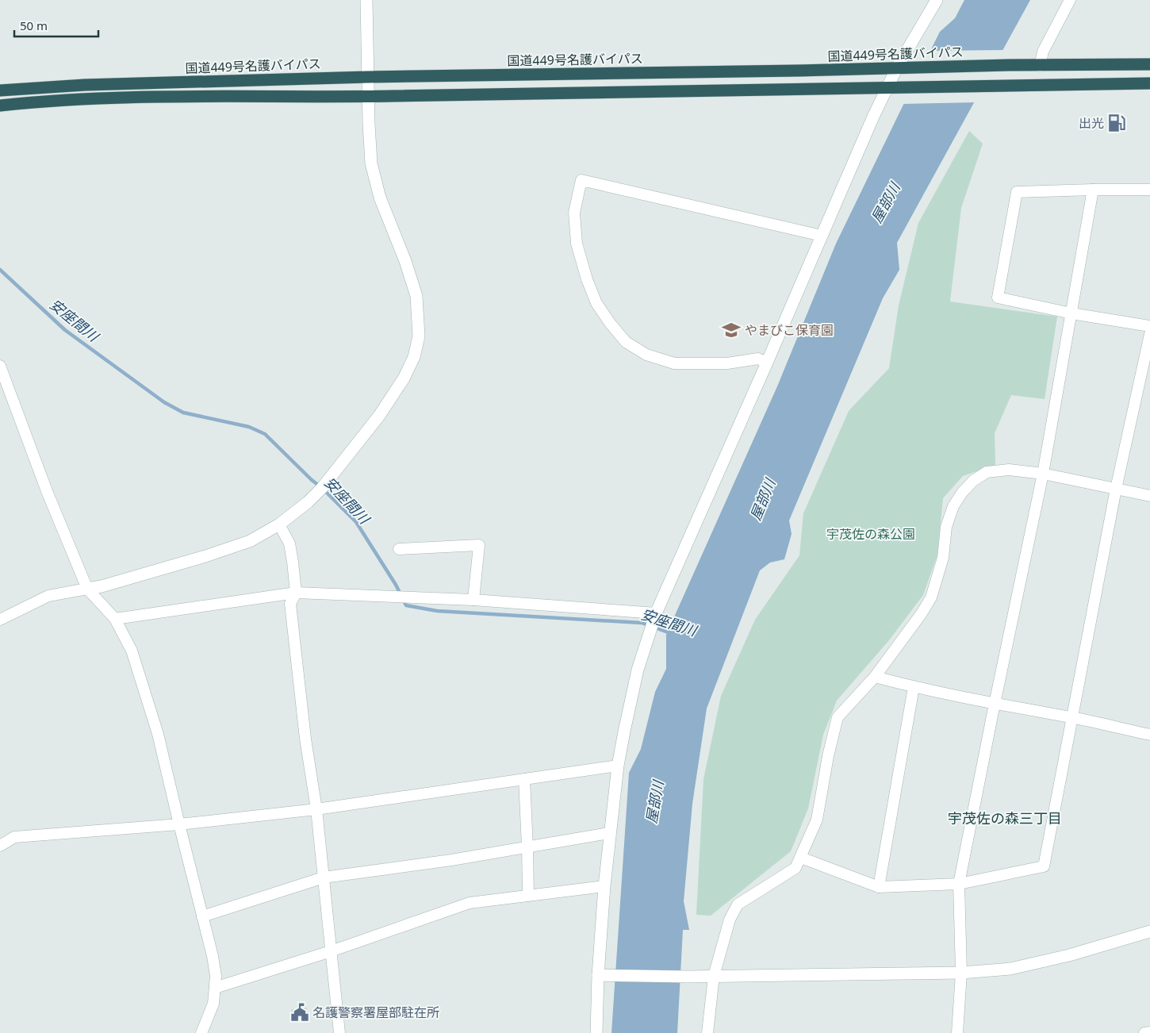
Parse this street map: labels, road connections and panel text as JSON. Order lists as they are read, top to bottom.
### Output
{
  "streets": {
    "highway": ["国道449号名護バイパス"]
  },
  "districts": ["宇茂佐の森三丁目"],
  "water": ["屋部川", "安座間川"],
  "parks": ["宇茂佐の森公園"],
  "places": {
    "fuel station": ["出光"],
    "school or university": ["やまびこ保育園"],
    "public building": ["名護警察署屋部駐在所"]
  },
  "scale_bar": "50 m"
}
